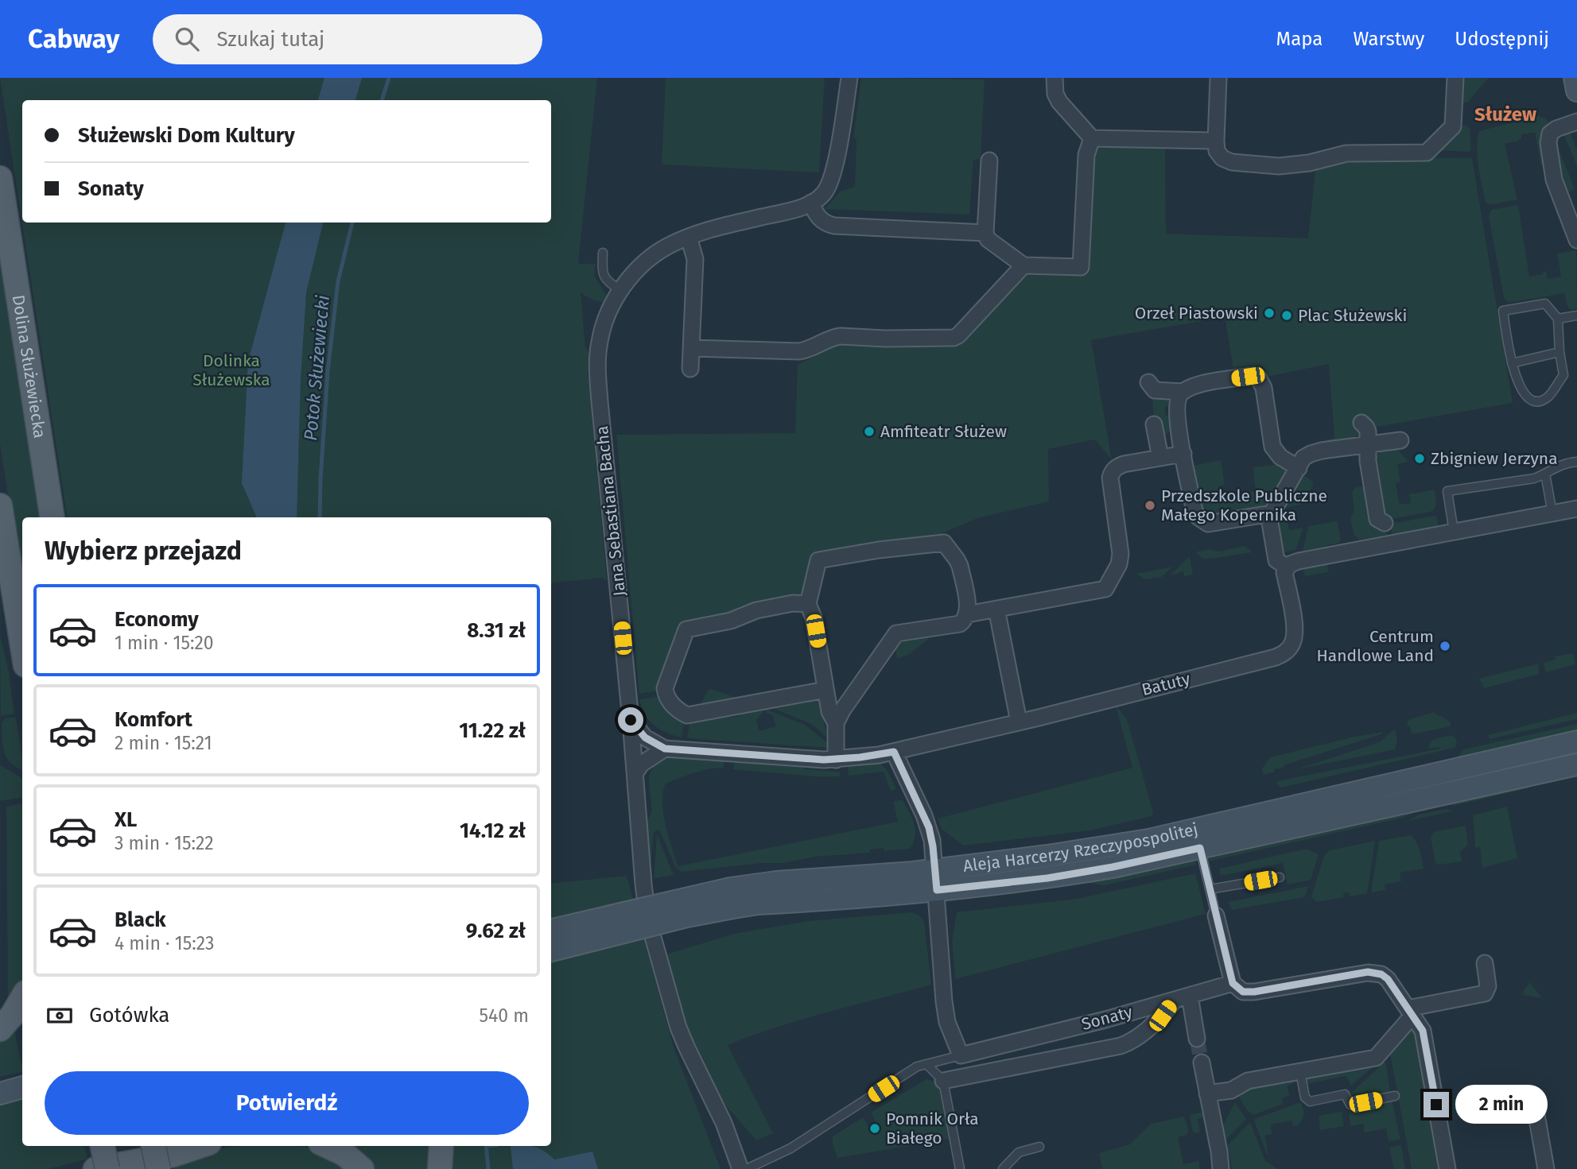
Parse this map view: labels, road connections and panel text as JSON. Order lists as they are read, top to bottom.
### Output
{
  "streets": {
    "main road": ["Dolina Służewiecka"],
    "street": [
      "Jana Sebastiana Bacha",
      "Batuty",
      "Aleja Harcerzy Rzeczypospolitej",
      "Sonaty"
    ]
  },
  "crossings": [
    ["Jana Sebastiana Bacha", "Batuty"]
  ],
  "districts": ["Służew"],
  "water": ["Potok Służewiecki"],
  "parks": ["Dolinka Służewska"],
  "places": [
    "Orzeł Piastowski",
    "Plac Służewski",
    "Amfiteatr Służew",
    "Zbigniew Jerzyna",
    "Przedszkole Publiczne Małego Kopernika",
    "Centrum Handlowe Land",
    "Pomnik Orła Białego"
  ],
  "page": {
    "header": "Cabway",
    "search": "Szukaj tutaj",
    "nav": ["Mapa", "Warstwy", "Udostępnij"],
    "banner": ["Służewski Dom Kultury", "Sonaty"],
    "heading": "Wybierz przejazd",
    "list": [
      {
        "name": "Economy",
        "note": "1 min · 15:20",
        "value": "8.31 zł"
      },
      {
        "name": "Komfort",
        "note": "2 min · 15:21",
        "value": "11.22 zł"
      },
      {
        "name": "XL",
        "note": "3 min · 15:22",
        "value": "14.12 zł"
      },
      {
        "name": "Black",
        "note": "4 min · 15:23",
        "value": "9.62 zł"
      }
    ],
    "pay": ["Gotówka", "540 m"],
    "buttons": "Potwierdź",
    "bubble": "2 min"
  }
}
